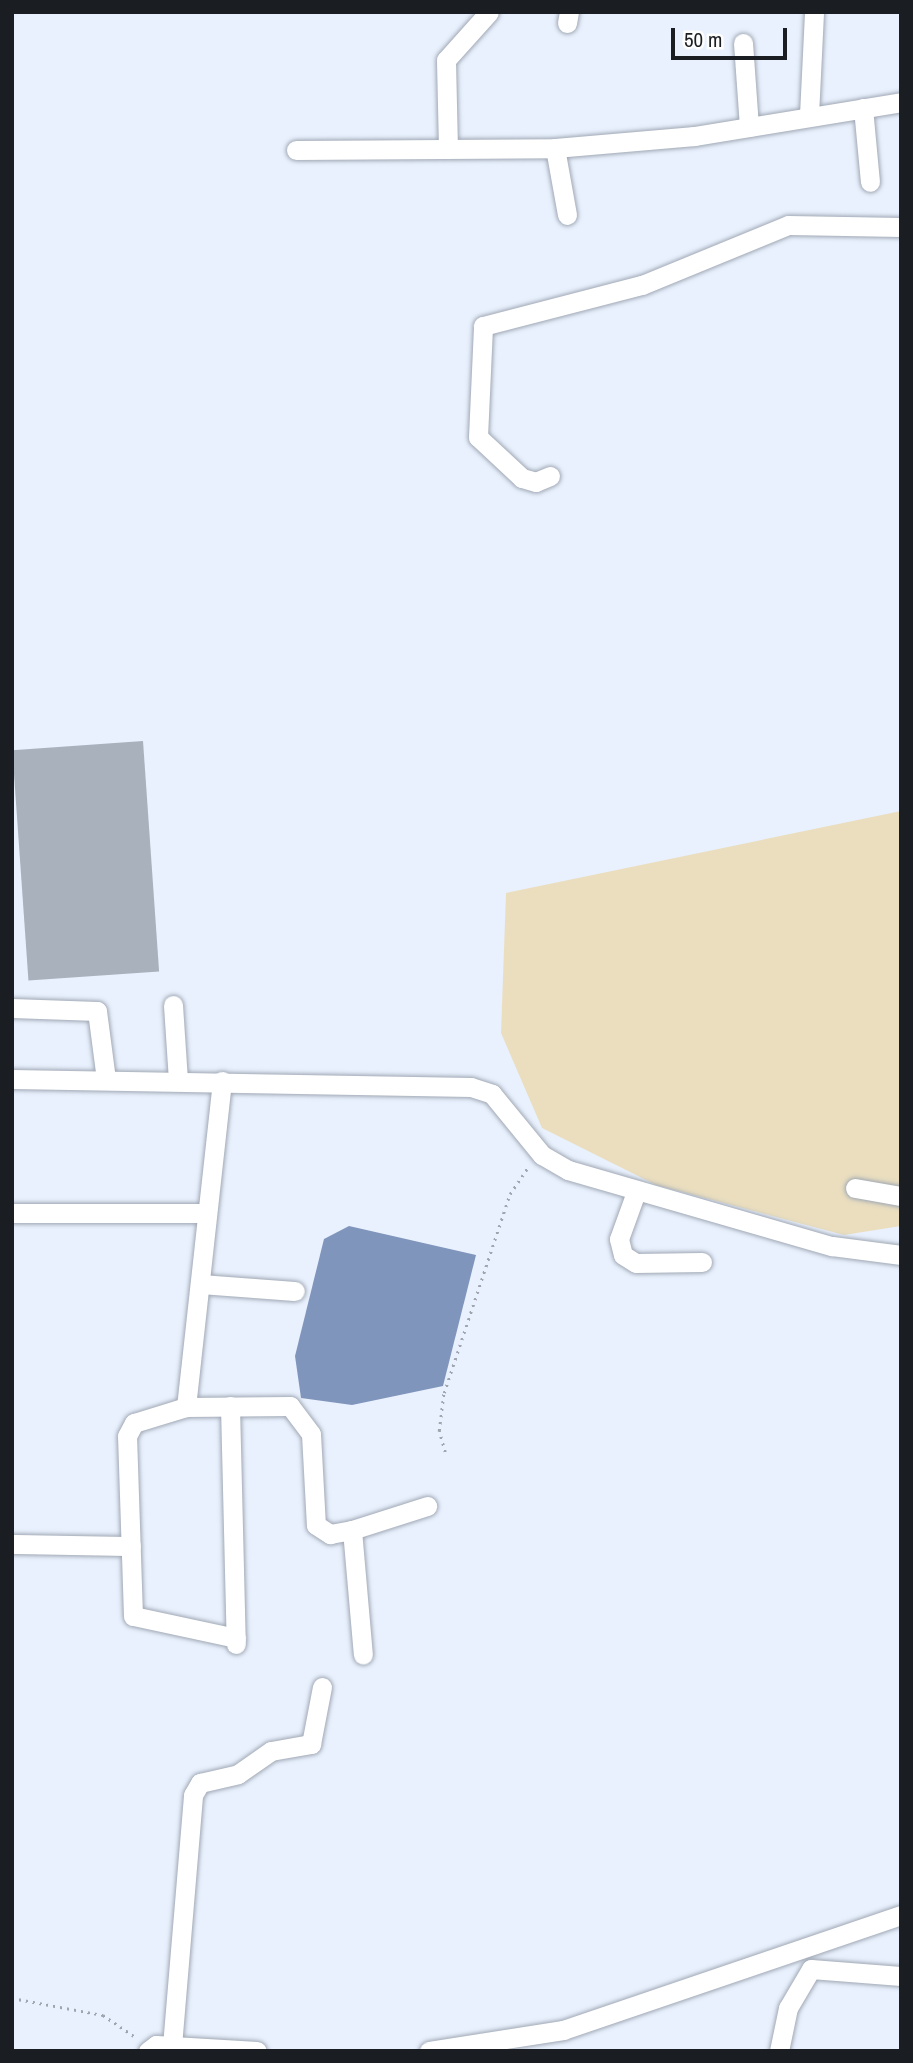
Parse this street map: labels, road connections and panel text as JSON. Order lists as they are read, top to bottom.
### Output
{
  "scale_bar": "50 m"
}
